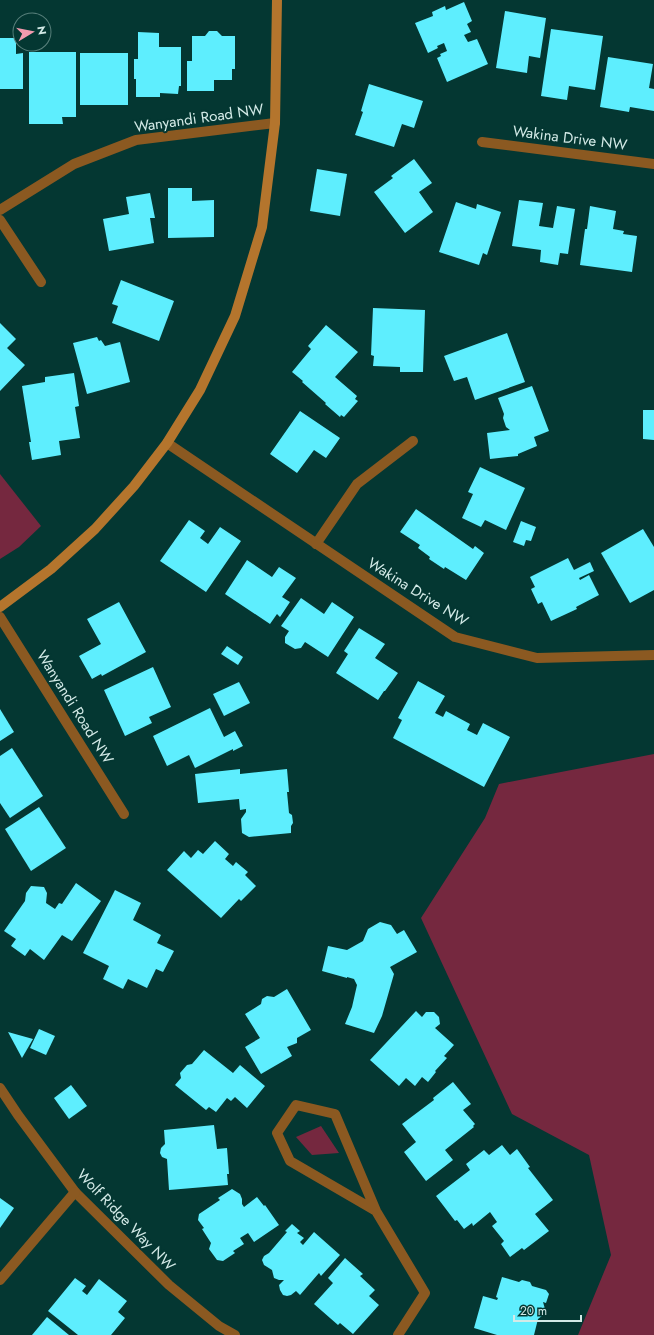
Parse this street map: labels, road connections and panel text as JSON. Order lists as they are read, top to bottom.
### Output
{
  "streets": {
    "street": ["Wanyandi Road NW", "Wakina Drive NW", "Wolf Ridge Way NW"]
  },
  "crossings": [
    ["Wanyandi Road NW", "Wakina Drive NW"]
  ],
  "scale_bar": "20 m",
  "north": "right"
}
